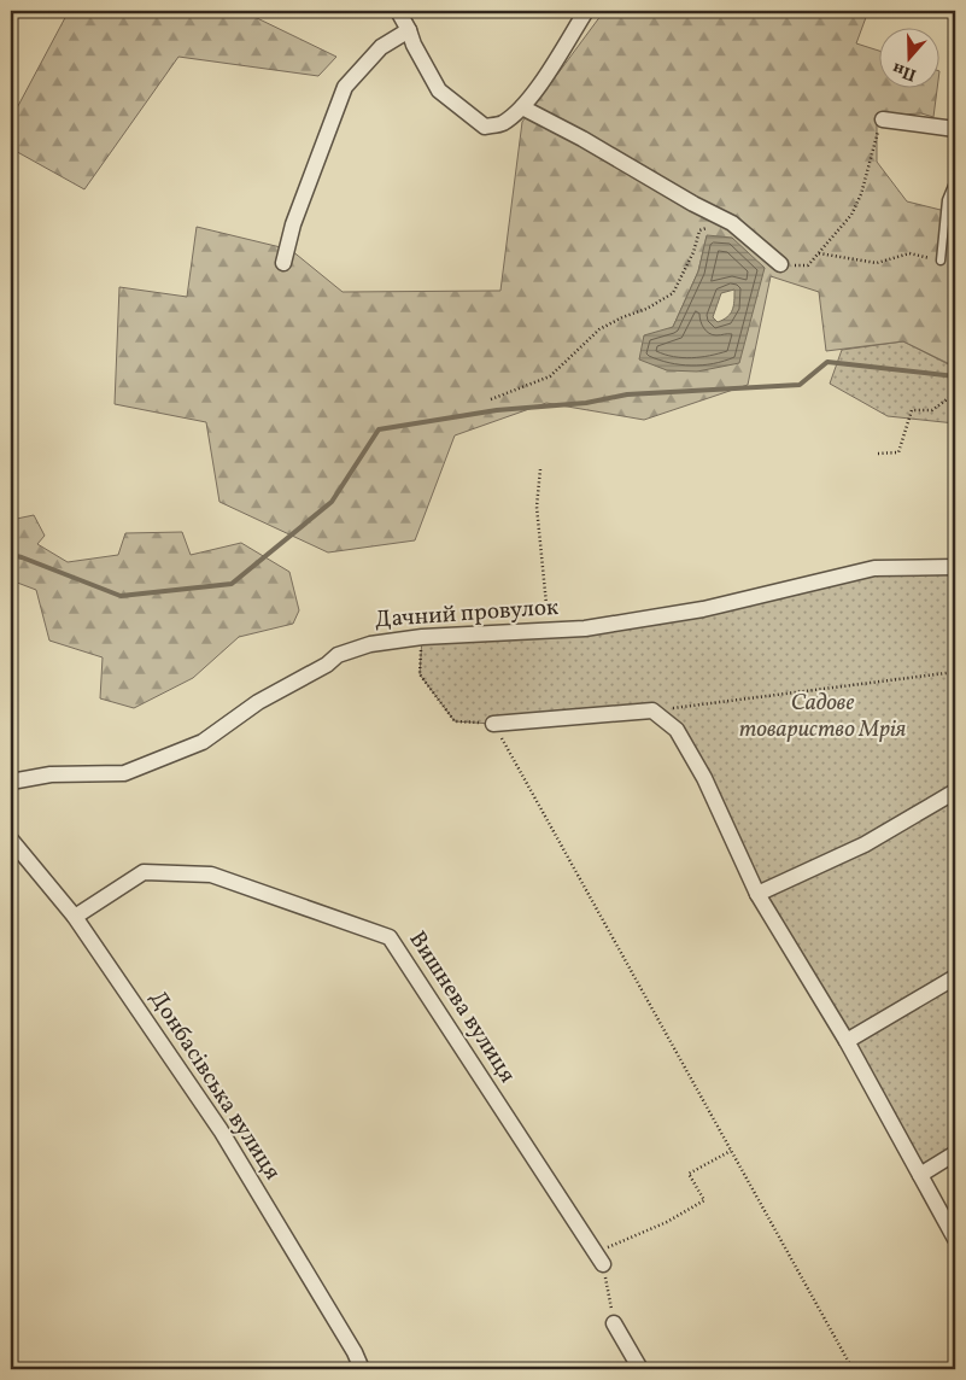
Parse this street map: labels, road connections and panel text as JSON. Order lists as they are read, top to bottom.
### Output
{
  "streets": {
    "street": ["Дачний провулок", "Вишнева вулиця", "Донбасівська вулиця"]
  },
  "crossings": [
    ["Вишнева вулиця", "Донбасівська вулиця"]
  ],
  "parks": ["Садове товариство Мрія"],
  "north": "bottom"
}
